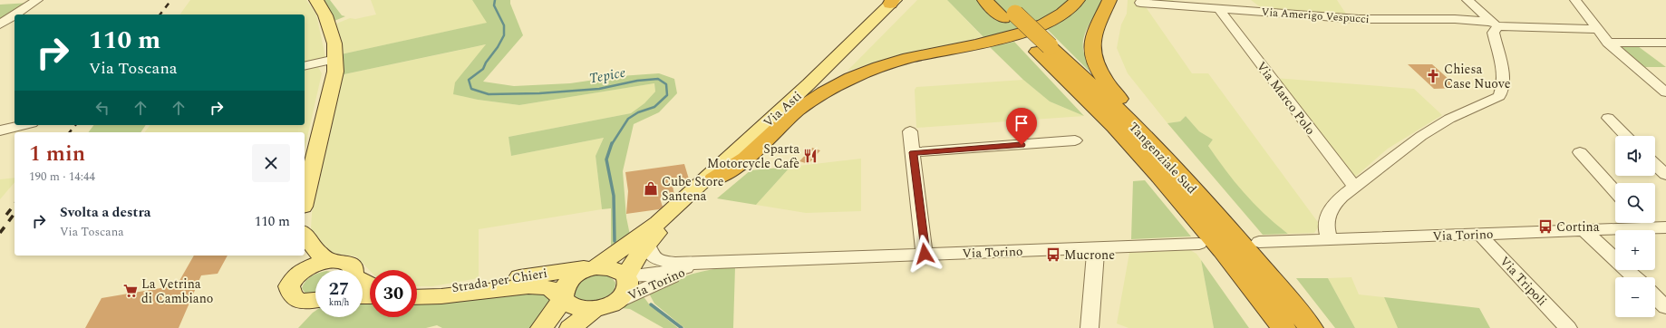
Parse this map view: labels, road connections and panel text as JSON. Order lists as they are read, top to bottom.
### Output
{
  "streets": {
    "highway": ["Tangenziale Sud"],
    "main road": ["Via Asti", "Strada per Chieri"],
    "street": [
      "Via Amerigo Vespucci",
      "Via Marco Polo",
      "Via Torino",
      "Via Tripoli"
    ]
  },
  "crossings": [
    ["Via Amerigo Vespucci", "Via Marco Polo"],
    ["Via Asti", "Via Torino"],
    ["Via Asti", "Strada per Chieri"],
    ["Via Torino", "Strada per Chieri"],
    ["Via Torino", "Via Tripoli"]
  ],
  "water": ["Tepice"],
  "places": {
    "church": ["Chiesa Case Nuove"],
    "restaurant": ["Sparta Motorcycle Cafè"],
    "shop": ["Cube Store Santena"],
    "bus stop": ["Cortina", "Mucrone"],
    "supermarket": ["La Vetrina di Cambiano"]
  },
  "page": {
    "turn": ["110 m", "Via Toscana"],
    "heading": ["1 min", "190 m · 14:44"],
    "map_buttons": ["+", "−"],
    "list": [
      {
        "name": "Svolta a destra",
        "note": "Via Toscana",
        "value": "110 m"
      }
    ],
    "speed": "27 km/h",
    "limit": "30"
  }
}
